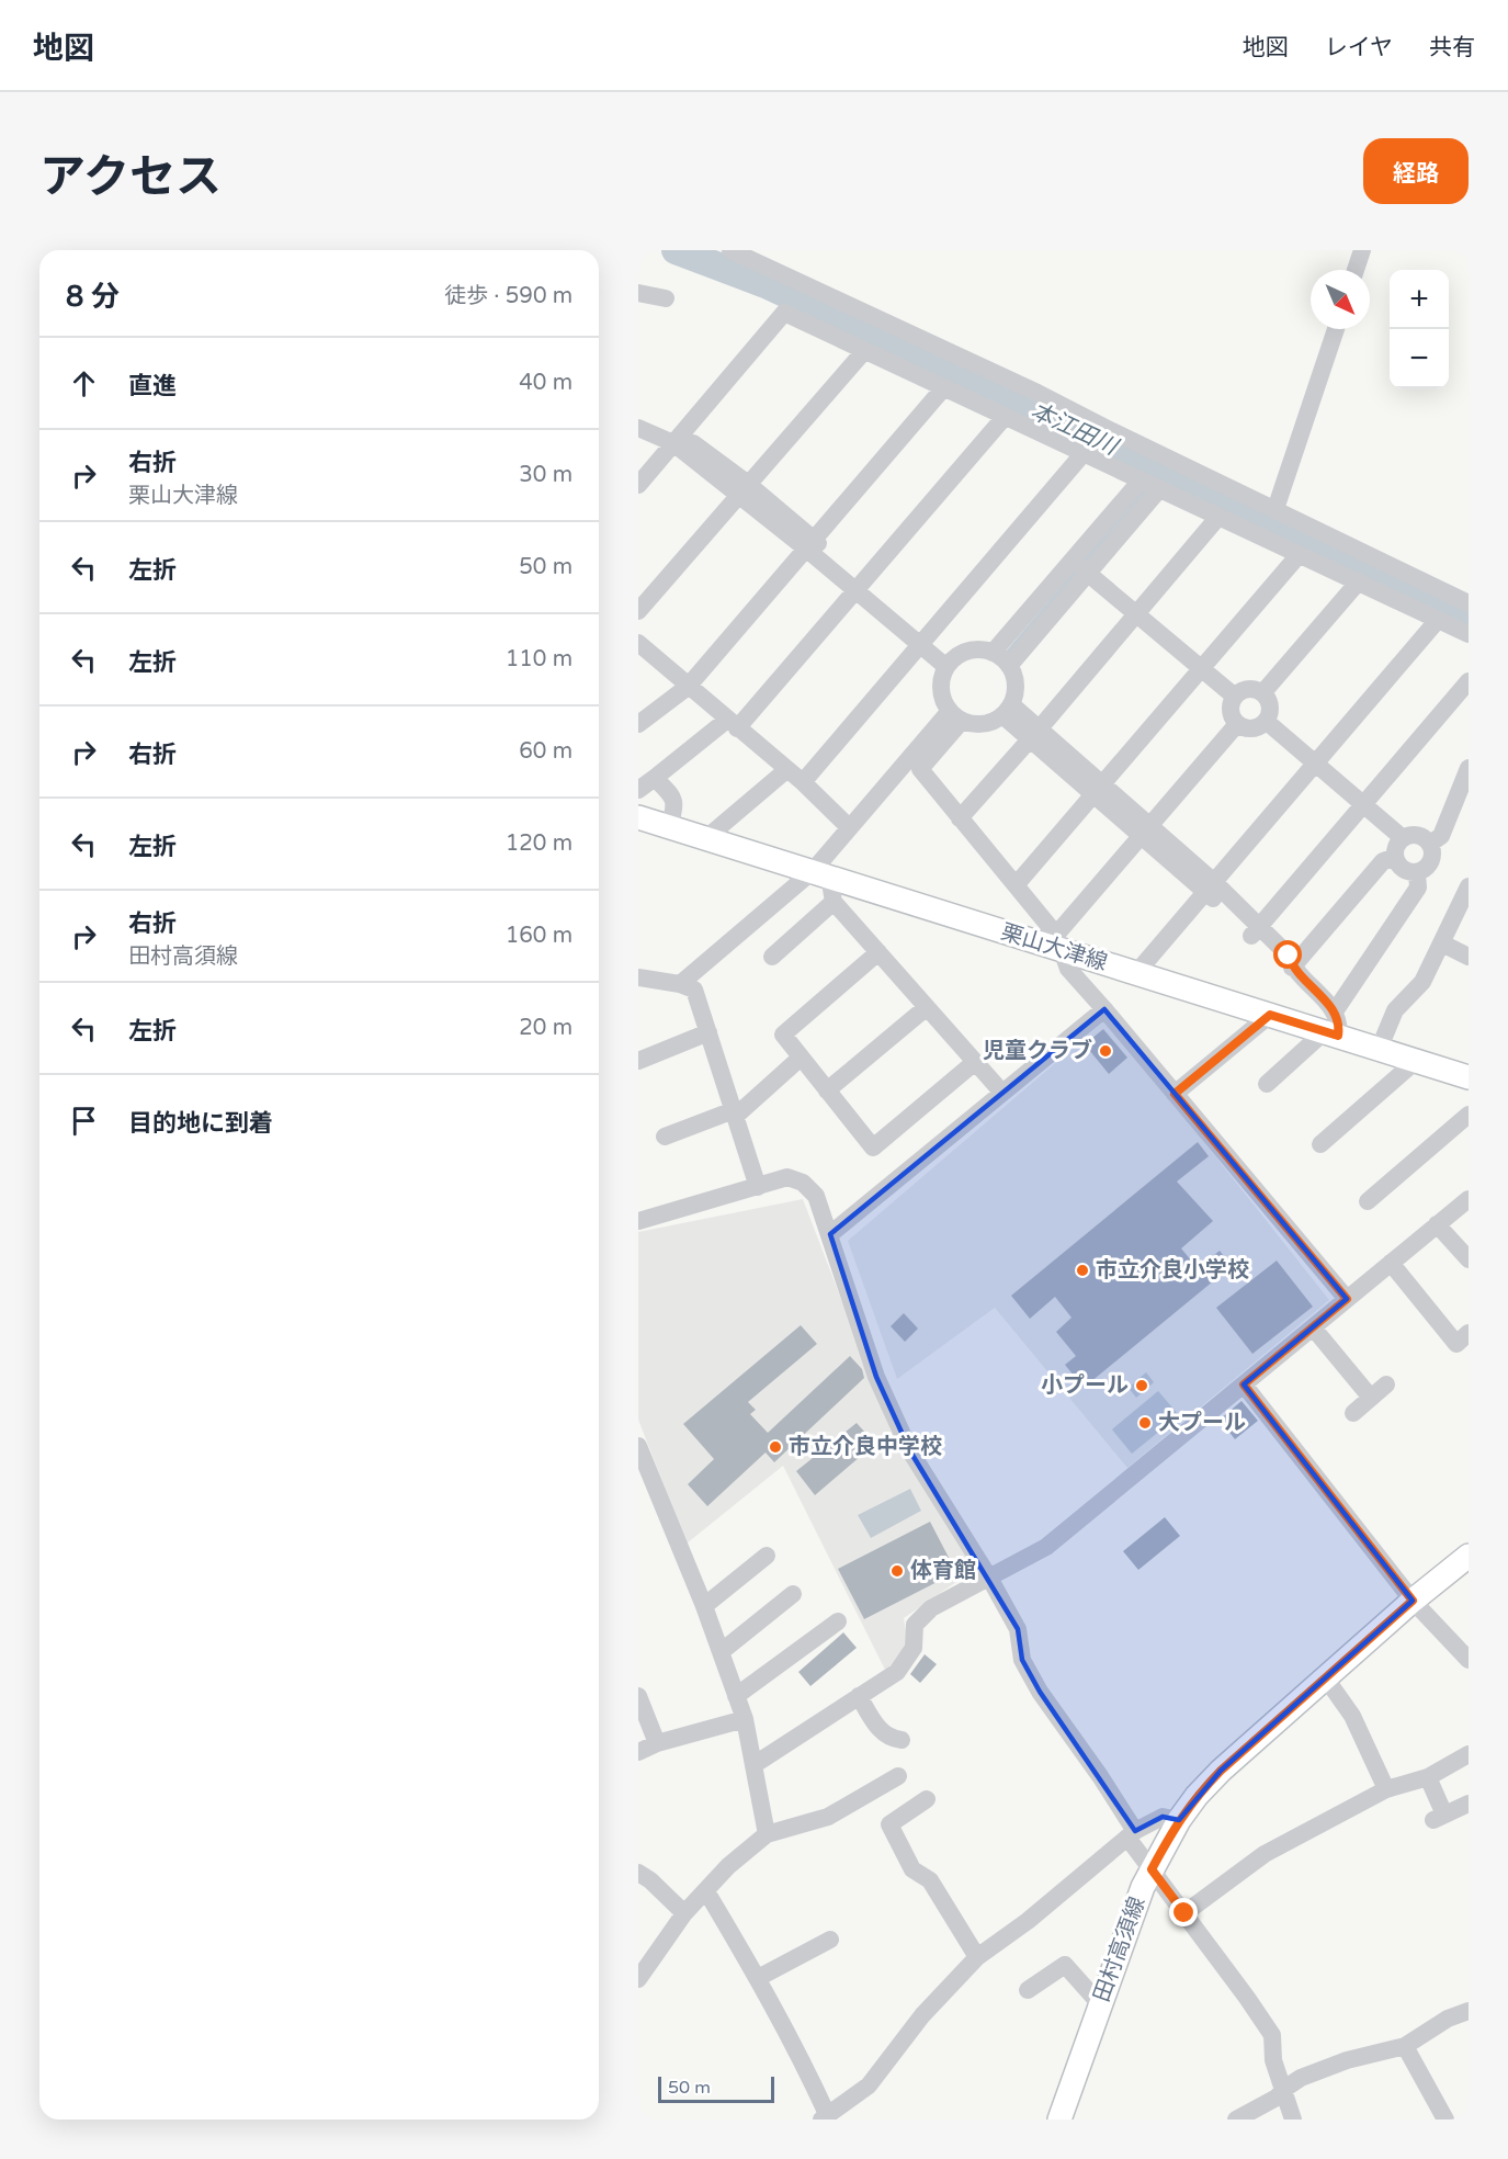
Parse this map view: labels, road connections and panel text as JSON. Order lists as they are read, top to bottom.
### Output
{
  "streets": {
    "main road": ["栗山大津線", "田村高須線"]
  },
  "water": ["本江田川"],
  "places": [
    "児童クラブ",
    "市立介良小学校",
    "小プール",
    "大プール",
    "市立介良中学校",
    "体育館"
  ],
  "scale_bar": "50 m",
  "north": "bottom right",
  "page": {
    "header": "地図",
    "nav": ["地図", "レイヤ", "共有"],
    "title": "アクセス",
    "buttons": "経路",
    "heading": ["8 分", "徒歩 · 590 m"],
    "map_buttons": ["+", "−"],
    "list": [
      ["直進", "40 m"],
      ["右折", "栗山大津線", "30 m"],
      ["左折", "50 m"],
      ["左折", "110 m"],
      ["右折", "60 m"],
      ["左折", "120 m"],
      ["右折", "田村高須線", "160 m"],
      ["左折", "20 m"],
      "目的地に到着"
    ],
    "scale": "50 m"
  }
}
